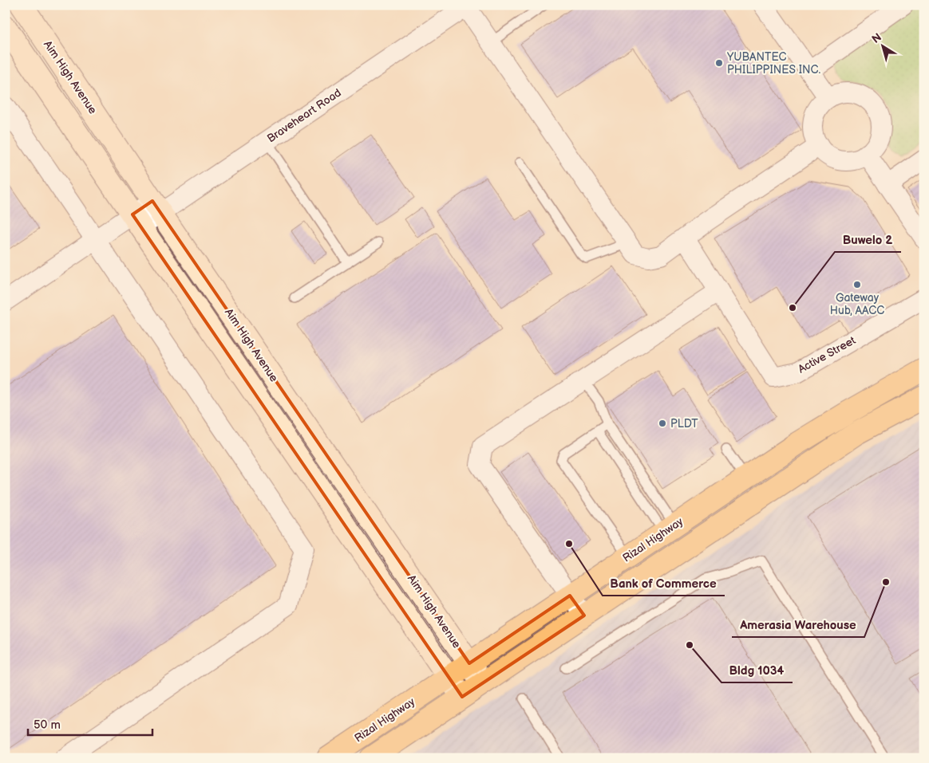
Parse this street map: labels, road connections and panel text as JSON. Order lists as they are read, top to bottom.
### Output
{
  "streets": {
    "main road": ["Rizal Highway"],
    "street": ["Aim High Avenue", "Braveheart Road", "Active Street"]
  },
  "crossings": [
    ["Aim High Avenue", "Braveheart Road"],
    ["Aim High Avenue", "Rizal Highway"]
  ],
  "places": [
    "YUBANTEC PHILIPPINES INC.",
    "Gateway Hub, AACC",
    "Buwelo 2",
    "PLDT",
    "Bank of Commerce",
    "Amerasia Warehouse",
    "Bldg 1034"
  ],
  "scale_bar": "50 m",
  "north": "top left"
}
